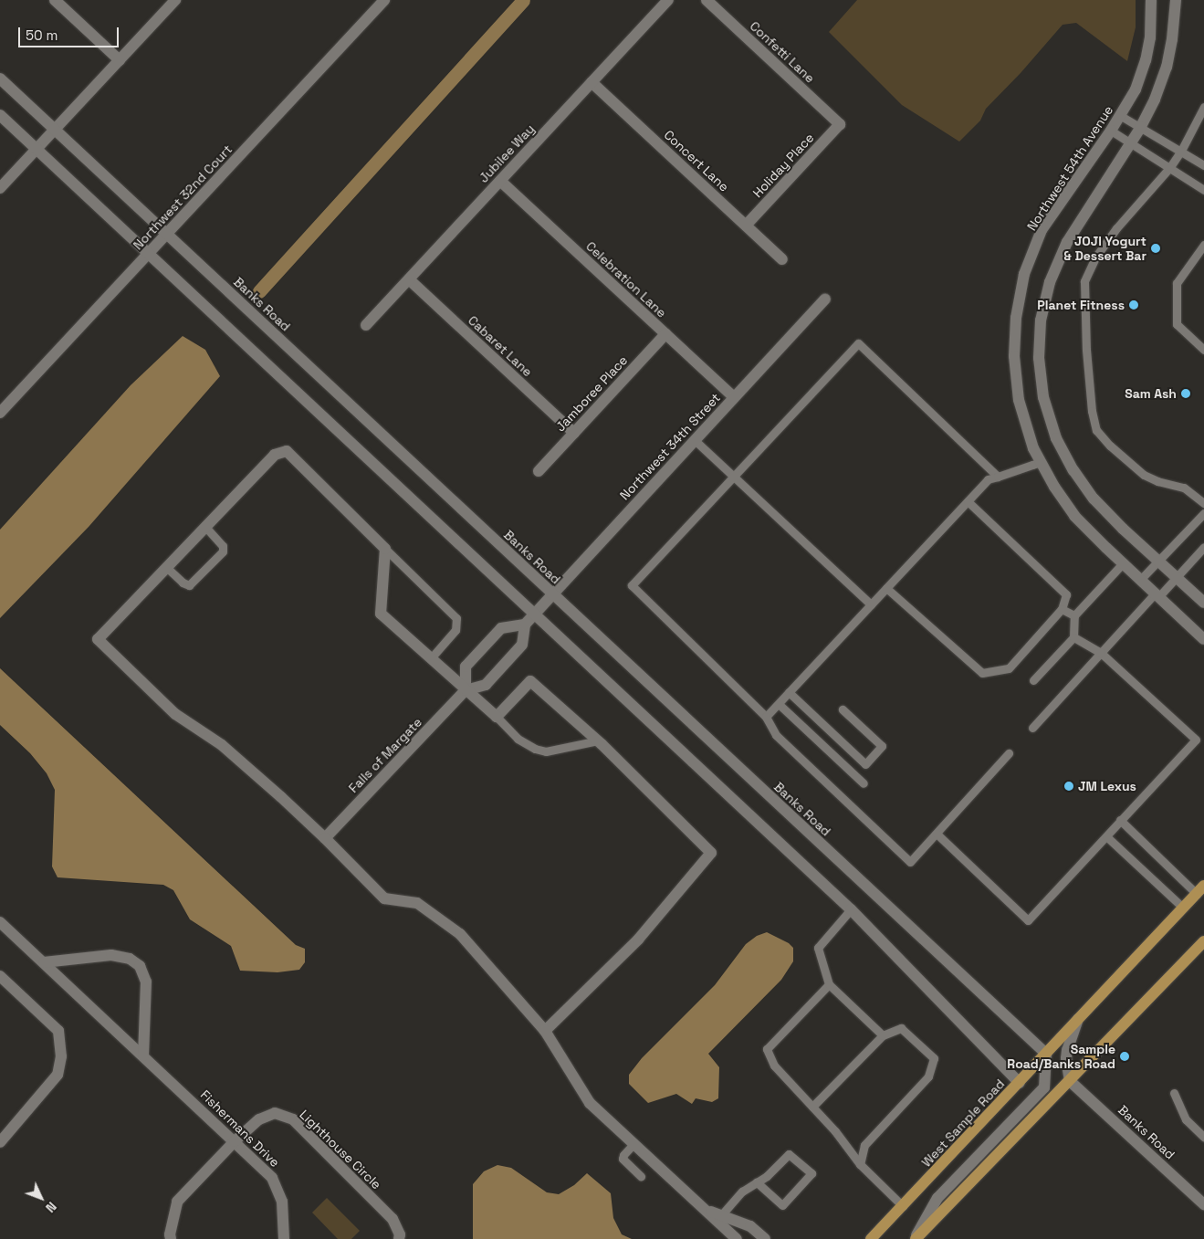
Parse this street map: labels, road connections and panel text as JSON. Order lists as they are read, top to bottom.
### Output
{
  "streets": {
    "main road": ["West Sample Road"],
    "street": [
      "Confetti Lane",
      "Jubilee Way",
      "Concert Lane",
      "Holiday Place",
      "Northwest 54th Avenue",
      "Northwest 32nd Court",
      "Celebration Lane",
      "Banks Road",
      "Cabaret Lane",
      "Jamboree Place",
      "Northwest 34th Street",
      "Falls of Margate",
      "Fishermans Drive",
      "Lighthouse Circle"
    ]
  },
  "crossings": [
    ["Confetti Lane", "Holiday Place"],
    ["Jubilee Way", "Concert Lane"],
    ["Jubilee Way", "Celebration Lane"],
    ["Jubilee Way", "Cabaret Lane"],
    ["Concert Lane", "Holiday Place"],
    ["Northwest 32nd Court", "Banks Road"],
    ["Celebration Lane", "Jamboree Place"],
    ["Celebration Lane", "Northwest 34th Street"],
    ["Banks Road", "Northwest 34th Street"],
    ["Banks Road", "West Sample Road"],
    ["Cabaret Lane", "Jamboree Place"],
    ["Fishermans Drive", "Lighthouse Circle"]
  ],
  "places": [
    "JOJI Yogurt & Dessert Bar",
    "Planet Fitness",
    "Sam Ash",
    "JM Lexus",
    "Sample Road/Banks Road"
  ],
  "scale_bar": "50 m",
  "north": "bottom right"
}
